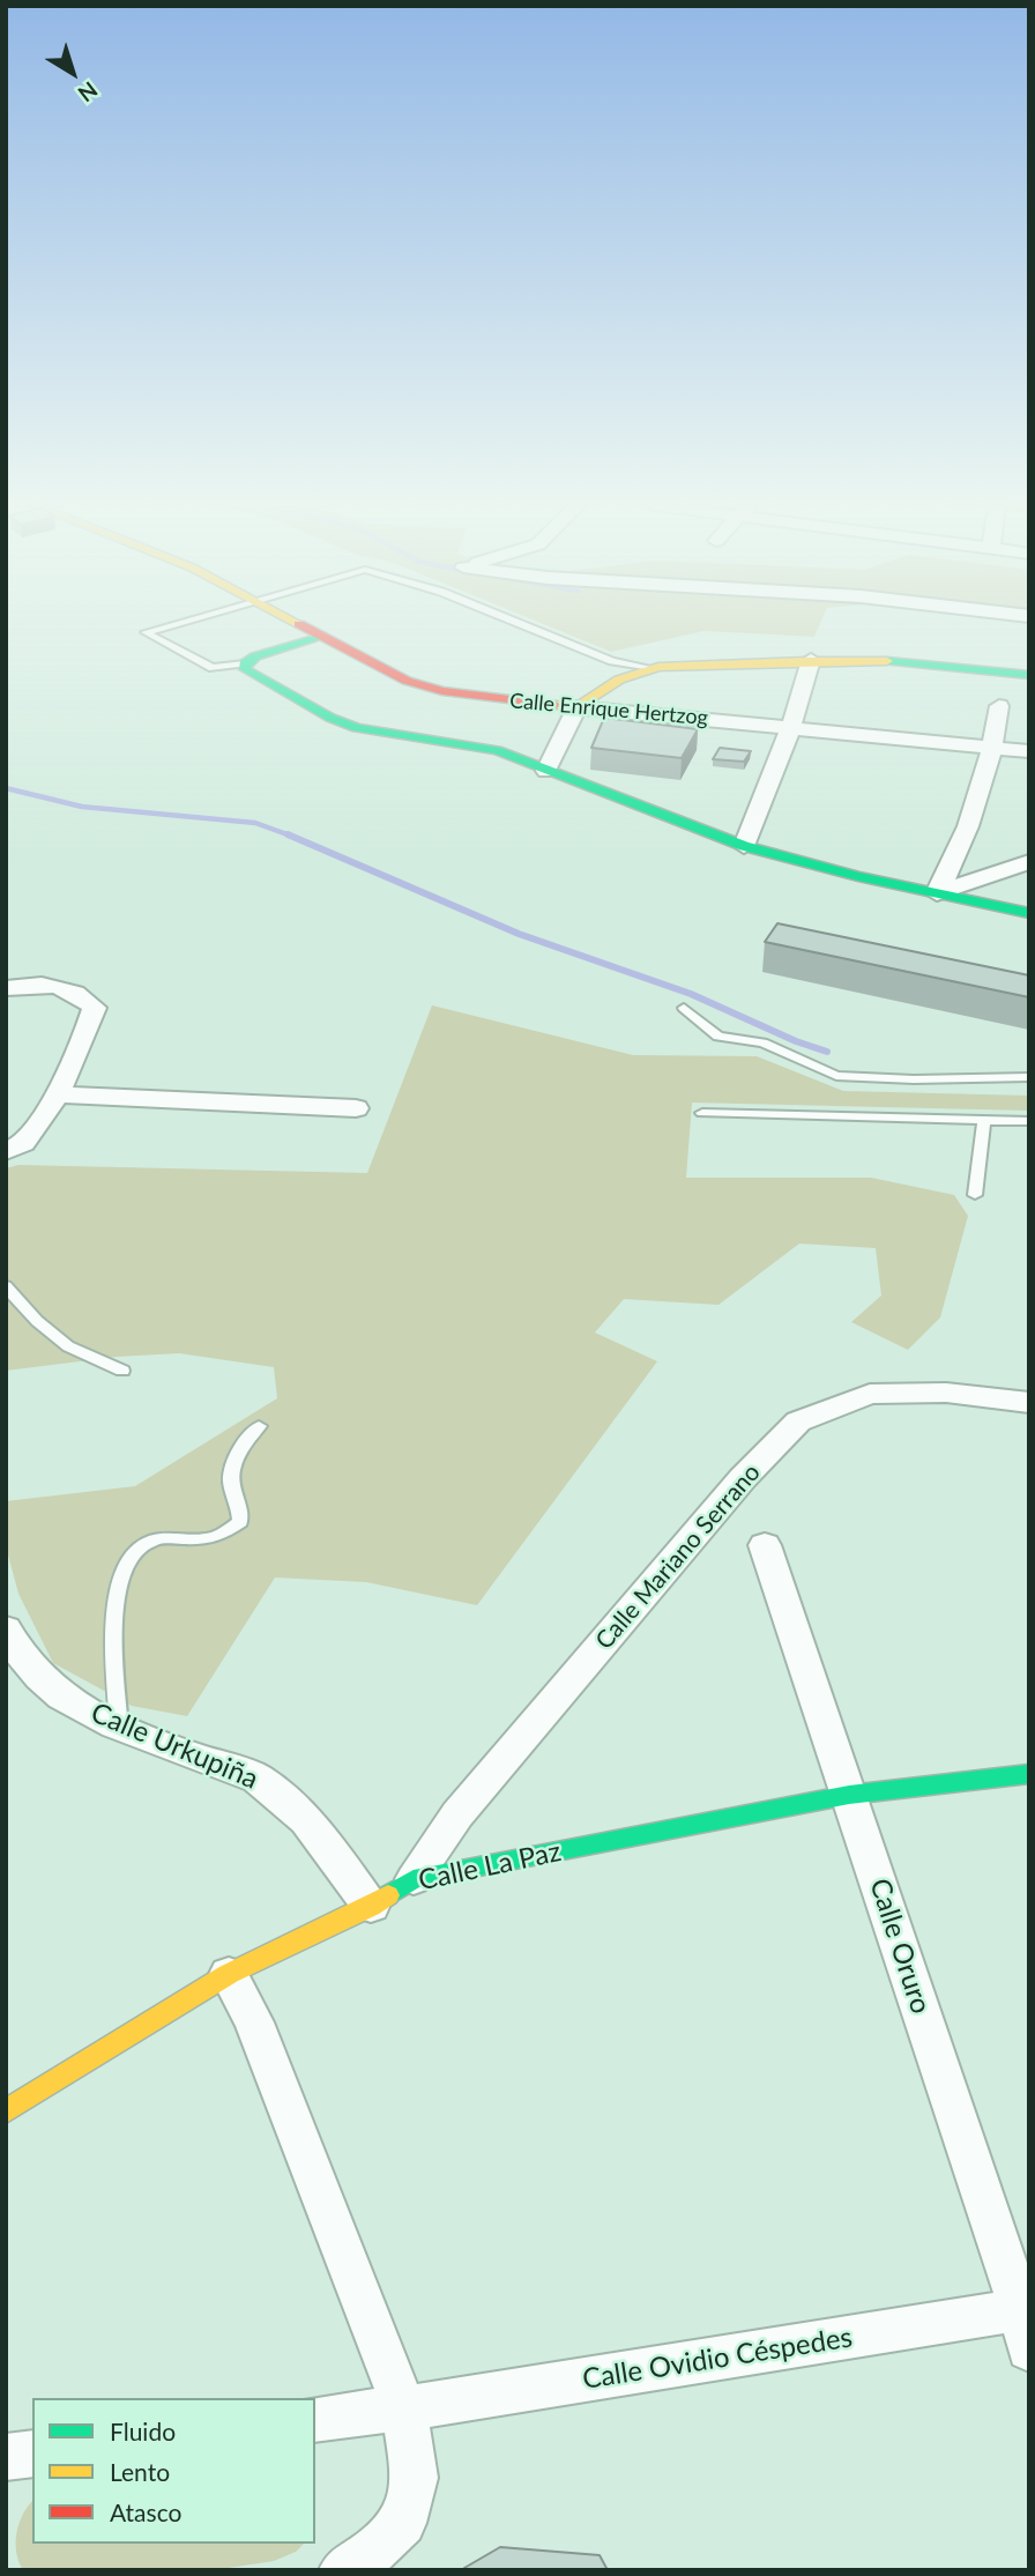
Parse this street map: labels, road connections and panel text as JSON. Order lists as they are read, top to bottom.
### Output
{
  "streets": {
    "street": [
      "Calle Enrique Hertzog",
      "Calle Mariano Serrano",
      "Calle Urkupiña",
      "Calle La Paz",
      "Calle Oruro",
      "Calle Ovidio Céspedes"
    ]
  },
  "crossings": [
    ["Calle Mariano Serrano", "Calle La Paz"],
    ["Calle Urkupiña", "Calle La Paz"],
    ["Calle La Paz", "Calle Oruro"],
    ["Calle Oruro", "Calle Ovidio Céspedes"]
  ],
  "legend": ["Fluido", "Lento", "Atasco"],
  "north": "bottom right"
}
